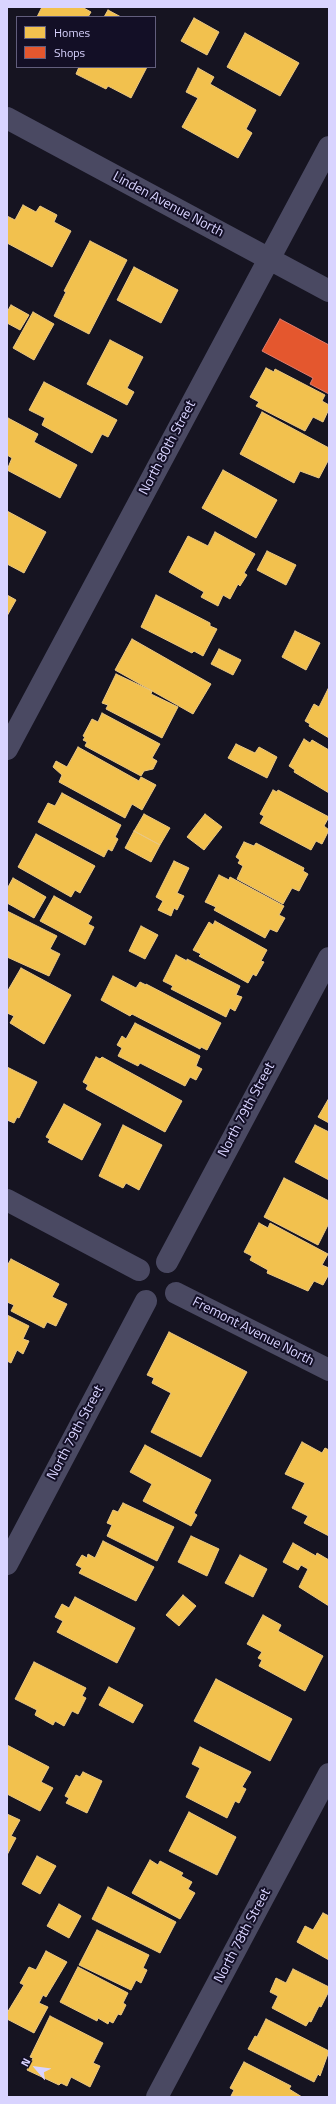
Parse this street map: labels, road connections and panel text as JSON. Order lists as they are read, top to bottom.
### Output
{
  "streets": {
    "street": [
      "Linden Avenue North",
      "North 80th Street",
      "North 79th Street",
      "Fremont Avenue North",
      "North 78th Street"
    ]
  },
  "crossings": [
    ["Linden Avenue North", "North 80th Street"],
    ["North 79th Street", "Fremont Avenue North"]
  ],
  "legend": ["Homes", "Shops"],
  "north": "top left"
}
